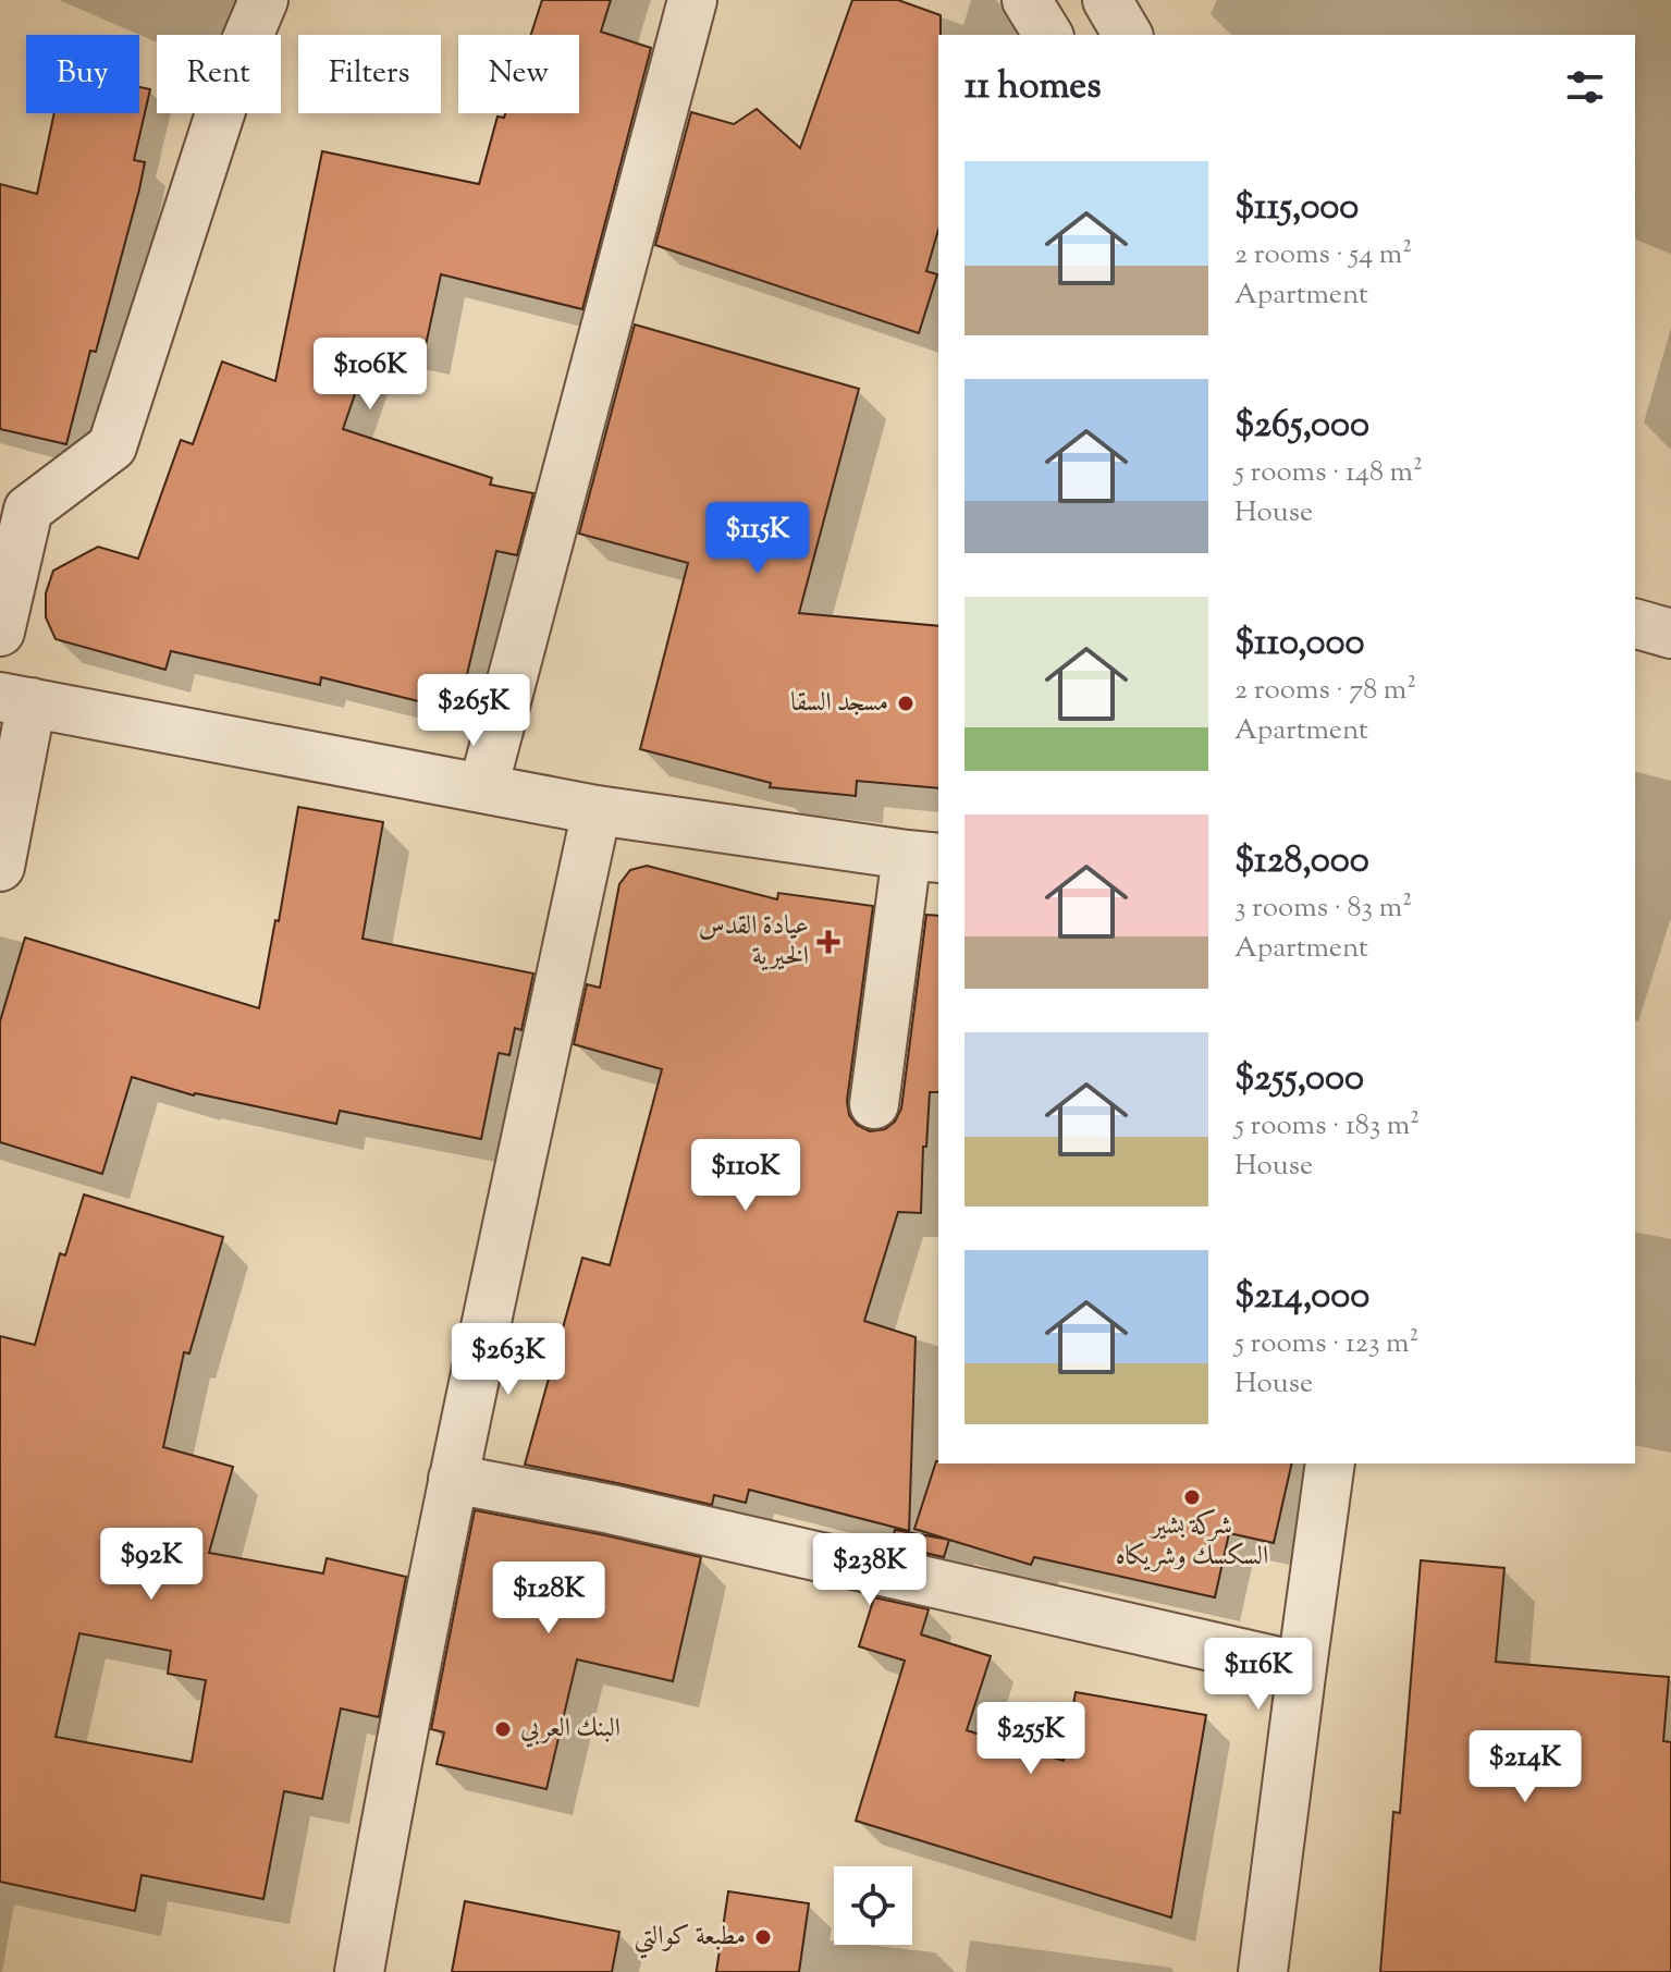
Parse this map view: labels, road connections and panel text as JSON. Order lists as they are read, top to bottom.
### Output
{
  "places": {
    "other": [
      "مسجد السقا",
      "شركة بشير السكسك وشريكاه",
      "البنك العربي",
      "مطبعة كوالتي"
    ],
    "health": ["عيادة القدس الخيرية"]
  },
  "page": {
    "chip": [
      "Buy",
      "Rent",
      "Filters",
      "New"
    ],
    "heading": "11 homes",
    "list": [
      {
        "name": "$115,000",
        "note": "2 rooms · 54 m² · Apartment"
      },
      {
        "name": "$265,000",
        "note": "5 rooms · 148 m² · House"
      },
      {
        "name": "$110,000",
        "note": "2 rooms · 78 m² · Apartment"
      },
      {
        "name": "$128,000",
        "note": "3 rooms · 83 m² · Apartment"
      },
      {
        "name": "$255,000",
        "note": "5 rooms · 183 m² · House"
      },
      {
        "name": "$214,000",
        "note": "5 rooms · 123 m² · House"
      }
    ],
    "price": [
      "$106K",
      "$115K",
      "$265K",
      "$110K",
      "$263K",
      "$92K",
      "$238K",
      "$128K",
      "$116K",
      "$255K",
      "$214K"
    ]
  }
}
